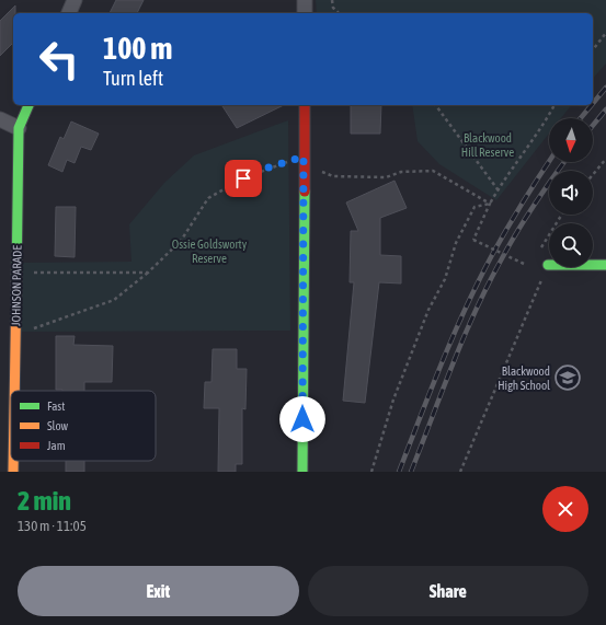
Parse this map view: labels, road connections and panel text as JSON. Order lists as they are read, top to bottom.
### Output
{
  "streets": {
    "street": ["JOHNSON PARADE"]
  },
  "parks": ["Blackwood Hill Reserve", "Ossie Goldsworty Reserve"],
  "places": {
    "school or university": ["Blackwood High School"]
  },
  "legend": ["Fast", "Slow", "Jam"],
  "north": "bottom",
  "page": {
    "turn": ["100 m", "Turn left"],
    "heading": ["2 min", "130 m · 11:05"],
    "buttons": ["Exit", "Share"]
  }
}
